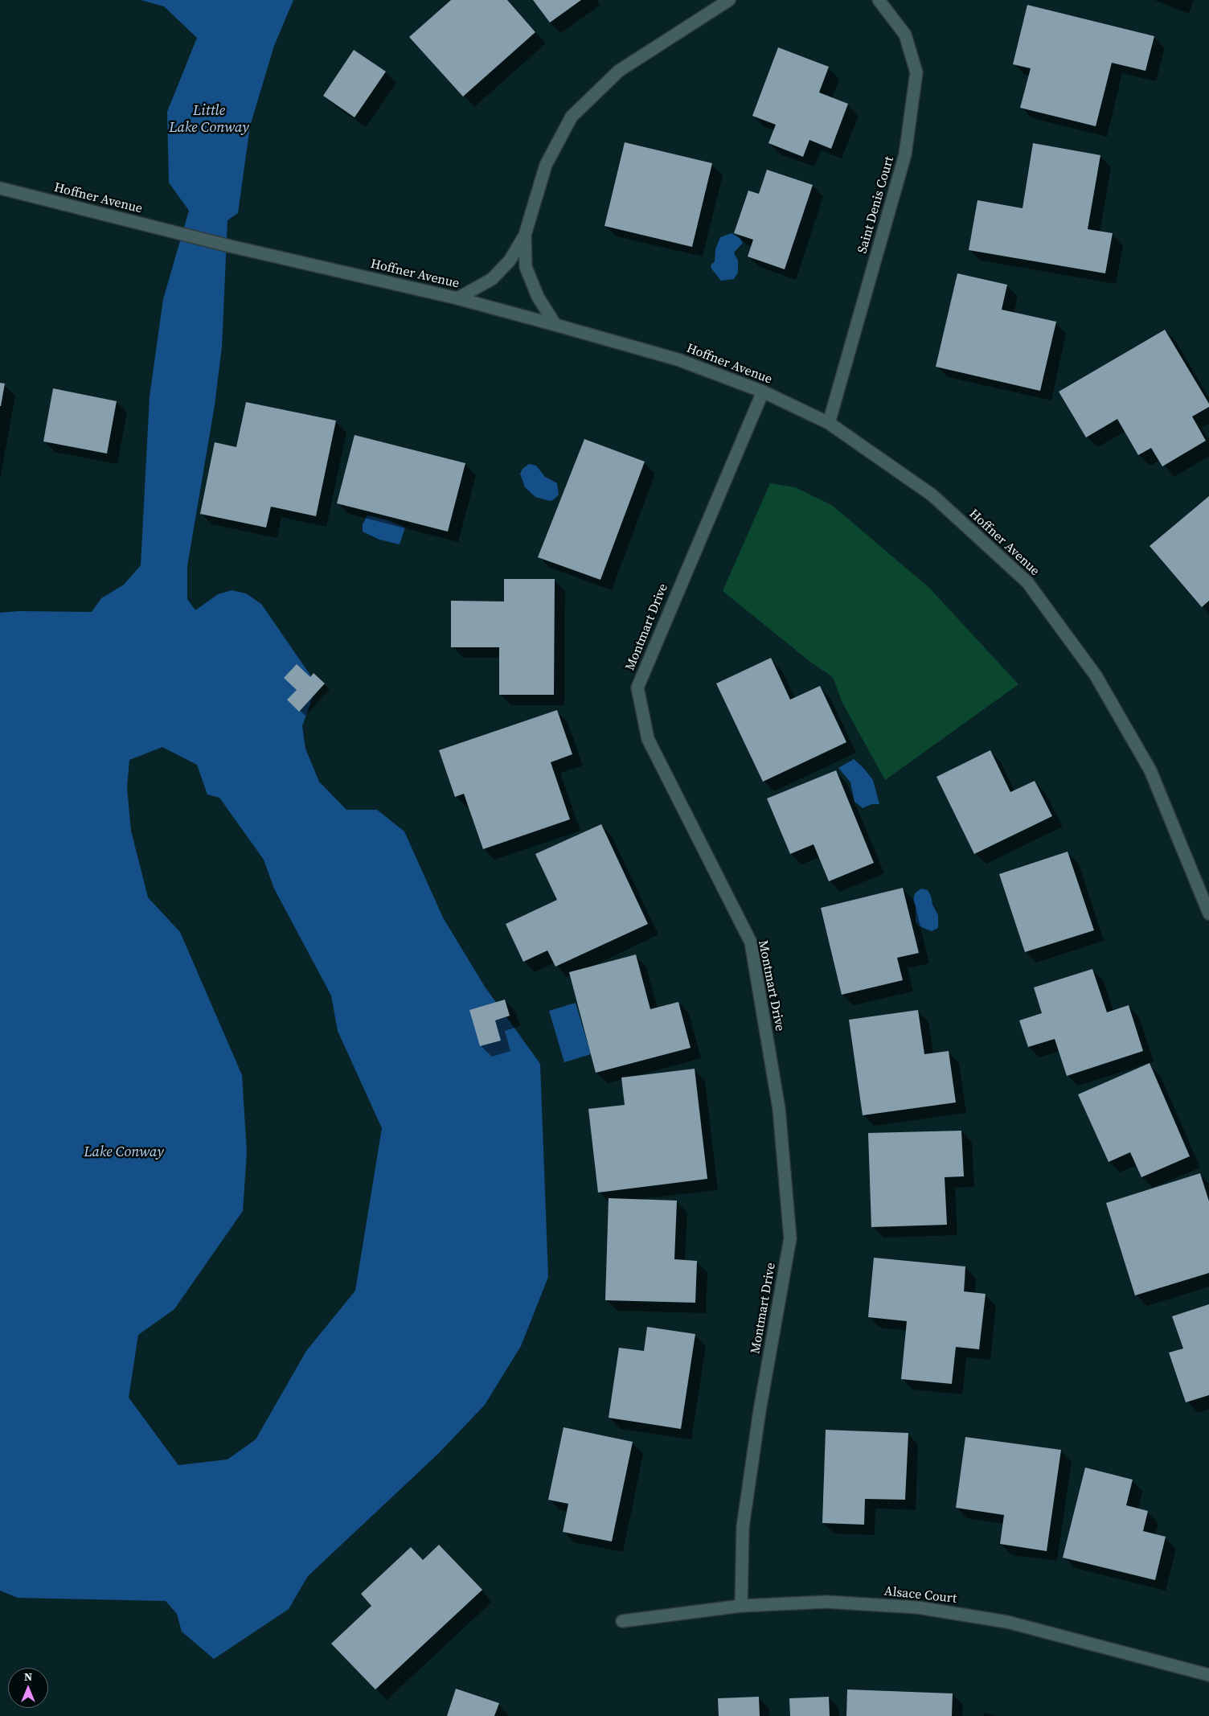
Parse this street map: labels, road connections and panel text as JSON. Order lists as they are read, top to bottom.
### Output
{
  "streets": {
    "street": [
      "Hoffner Avenue",
      "Saint Denis Court",
      "Montmart Drive",
      "Alsace Court"
    ]
  },
  "crossings": [
    ["Hoffner Avenue", "Saint Denis Court"],
    ["Hoffner Avenue", "Montmart Drive"],
    ["Montmart Drive", "Alsace Court"]
  ],
  "water": ["Little Lake Conway", "Lake Conway"],
  "north": "top"
}
